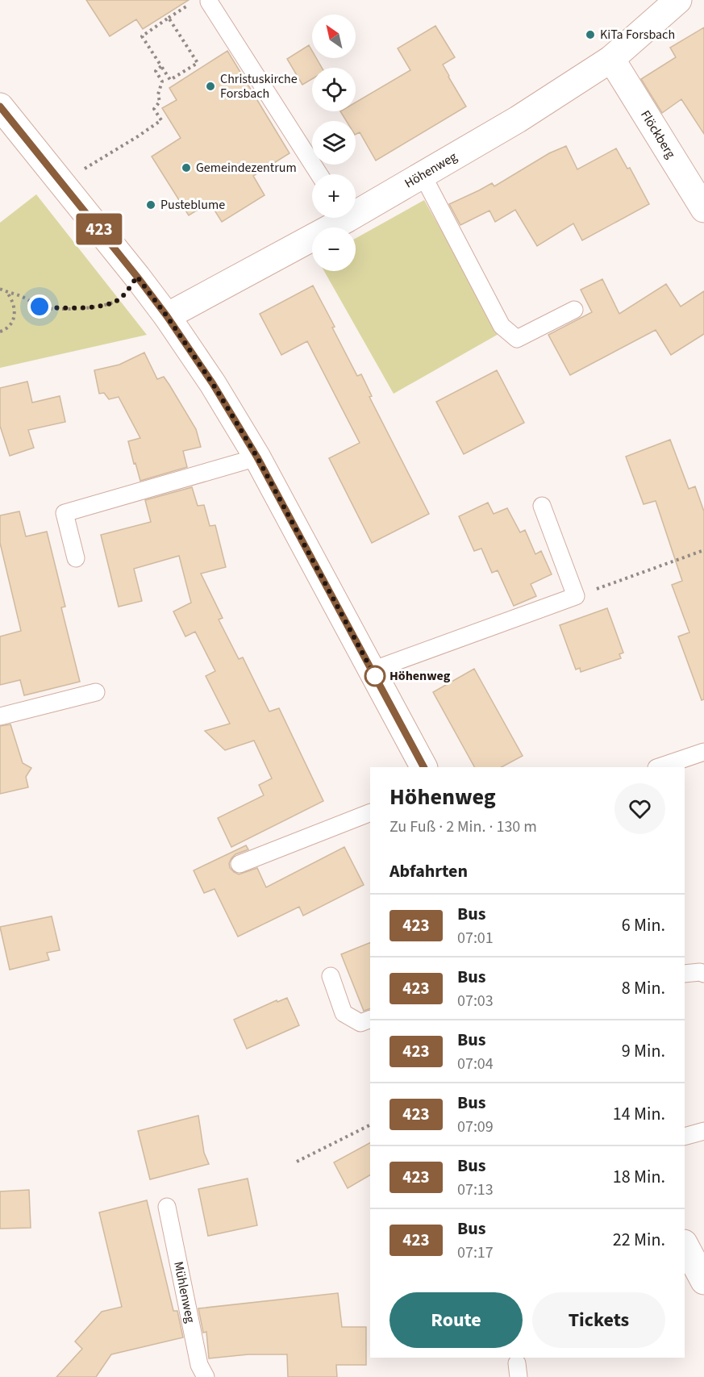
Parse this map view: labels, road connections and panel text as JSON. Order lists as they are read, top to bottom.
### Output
{
  "streets": {
    "main road": ["Flöckberg", "Höhenweg"],
    "lane": ["Mühlenweg"]
  },
  "crossings": [
    ["Flöckberg", "Höhenweg"]
  ],
  "places": [
    "KiTa Forsbach",
    "Christuskirche Forsbach",
    "Gemeindezentrum",
    "Pusteblume",
    "Höhenweg"
  ],
  "lines": ["bus line 423"],
  "north": "top left",
  "page": {
    "on_map": "423",
    "map_buttons": ["+", "−"],
    "heading": [
      ["Höhenweg", "Zu Fuß · 2 Min. · 130 m"],
      "Abfahrten"
    ],
    "list": [
      {
        "mark": "423",
        "name": "Bus",
        "note": "07:01",
        "value": "6 Min."
      },
      {
        "mark": "423",
        "name": "Bus",
        "note": "07:03",
        "value": "8 Min."
      },
      {
        "mark": "423",
        "name": "Bus",
        "note": "07:04",
        "value": "9 Min."
      },
      {
        "mark": "423",
        "name": "Bus",
        "note": "07:09",
        "value": "14 Min."
      },
      {
        "mark": "423",
        "name": "Bus",
        "note": "07:13",
        "value": "18 Min."
      },
      {
        "mark": "423",
        "name": "Bus",
        "note": "07:17",
        "value": "22 Min."
      }
    ],
    "buttons": ["Route", "Tickets"]
  }
}
